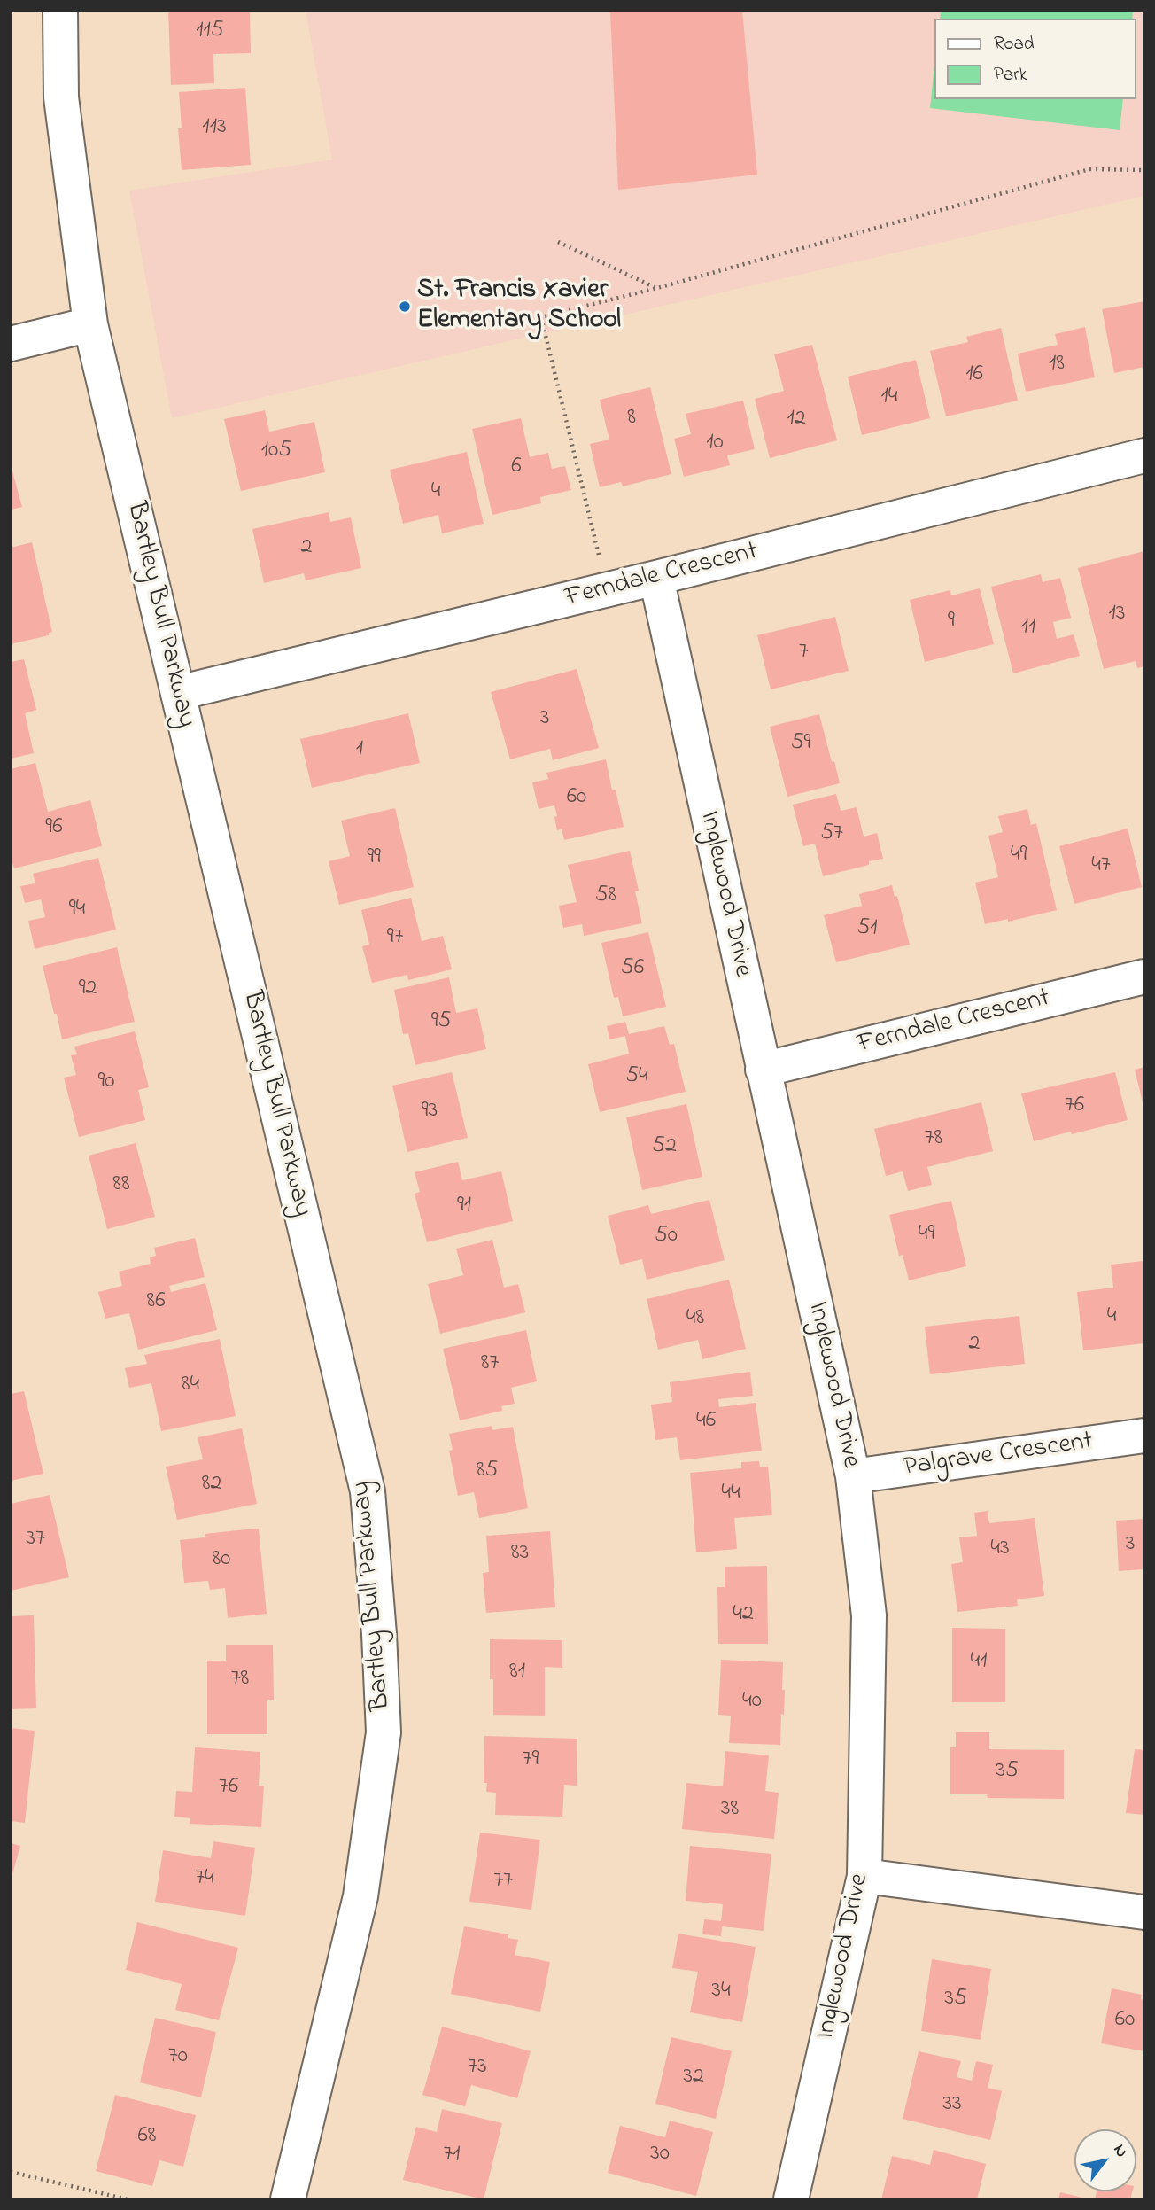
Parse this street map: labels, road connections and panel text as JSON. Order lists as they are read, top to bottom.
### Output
{
  "streets": {
    "street": [
      "Ferndale Crescent",
      "Bartley Bull Parkway",
      "Inglewood Drive",
      "Palgrave Crescent"
    ]
  },
  "crossings": [
    ["Ferndale Crescent", "Bartley Bull Parkway"],
    ["Ferndale Crescent", "Inglewood Drive"],
    ["Inglewood Drive", "Palgrave Crescent"]
  ],
  "places": ["St. Francis Xavier Elementary School"],
  "house_numbers": [
    "115",
    "113",
    "18",
    "16",
    "14",
    "8",
    "12",
    "10",
    "105",
    "6",
    "4",
    "2",
    "13",
    "9",
    "11",
    "7",
    "3",
    "59",
    "1",
    "60",
    "96",
    "57",
    "49",
    "99",
    "47",
    "58",
    "94",
    "51",
    "97",
    "56",
    "92",
    "95",
    "54",
    "90",
    "76",
    "93",
    "78",
    "52",
    "88",
    "91",
    "49",
    "50",
    "86",
    "4",
    "48",
    "2",
    "87",
    "84",
    "46",
    "85",
    "82",
    "44",
    "37",
    "3",
    "43",
    "83",
    "80",
    "42",
    "41",
    "81",
    "78",
    "40",
    "79",
    "35",
    "76",
    "38",
    "74",
    "77",
    "34",
    "35",
    "60",
    "70",
    "73",
    "32",
    "33",
    "68",
    "30",
    "71"
  ],
  "legend": ["Road", "Park"],
  "north": "top right"
}
